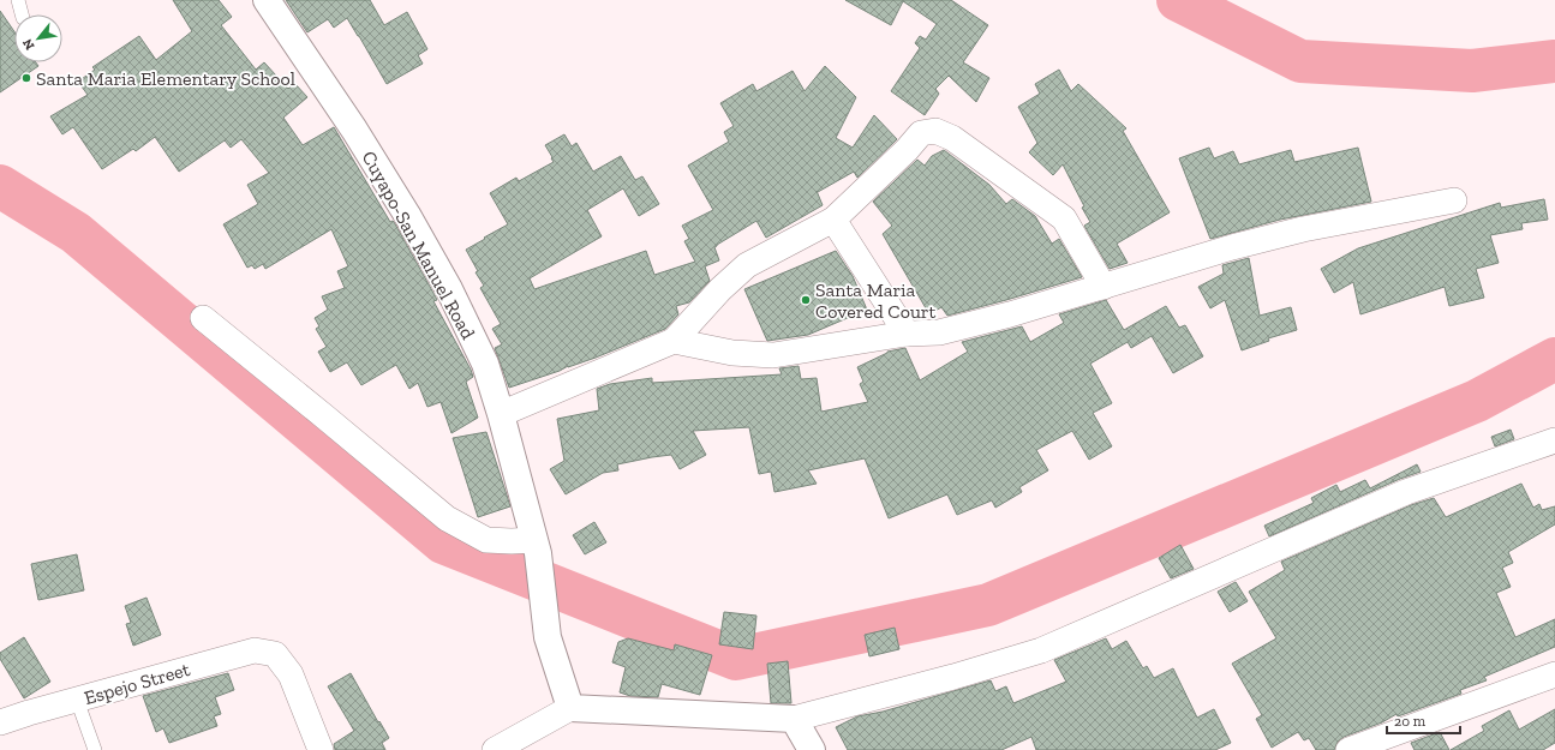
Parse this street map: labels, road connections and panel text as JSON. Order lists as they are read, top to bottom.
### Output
{
  "streets": {
    "street": ["Cuyapo-San Manuel Road", "Espejo Street"]
  },
  "places": ["Santa Maria Elementary School", "Santa Maria Covered Court"],
  "scale_bar": "20 m",
  "north": "bottom left"
}
